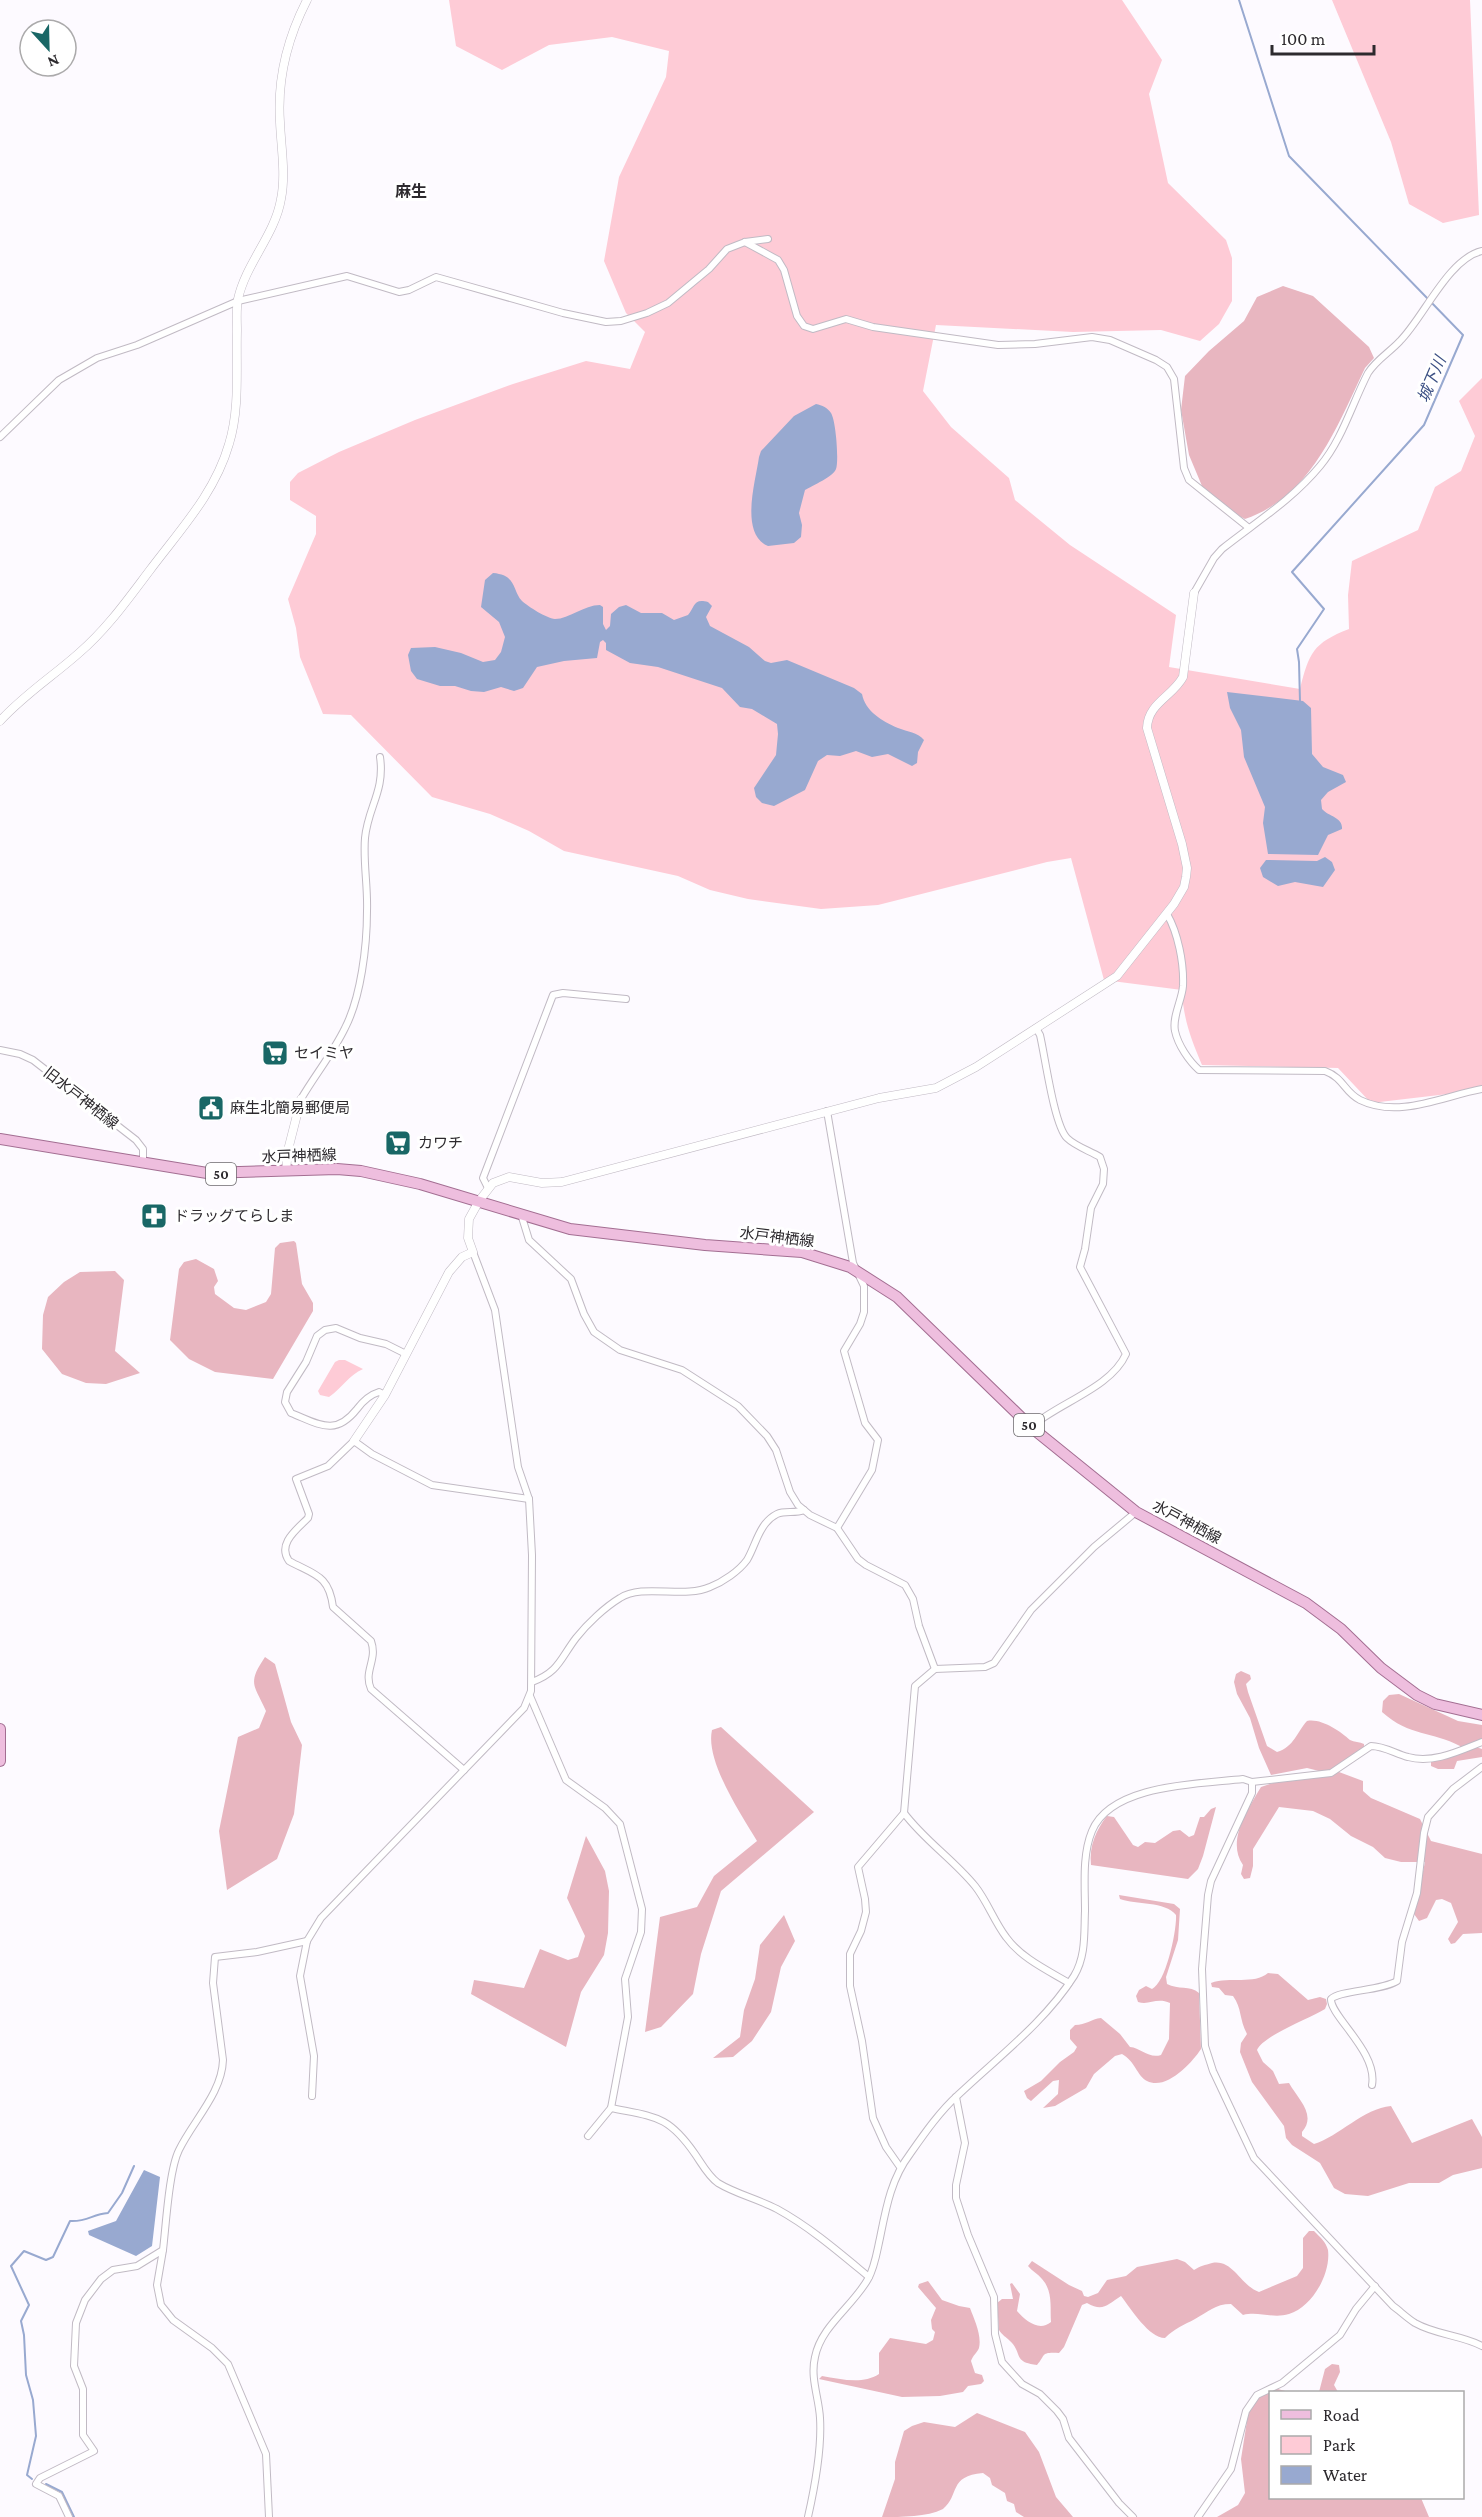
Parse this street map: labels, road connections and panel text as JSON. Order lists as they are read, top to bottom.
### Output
{
  "streets": {
    "main road": ["水戸神栖線", "50"],
    "street": ["旧水戸神栖線"]
  },
  "crossings": [
    ["旧水戸神栖線", "水戸神栖線"]
  ],
  "districts": ["麻生"],
  "water": ["城下川"],
  "places": {
    "supermarket": ["セイミヤ", "カワチ"],
    "public building": ["麻生北簡易郵便局"],
    "pharmacy": ["ドラッグてらしま"]
  },
  "legend": ["Road", "Park", "Water"],
  "scale_bar": "100 m",
  "north": "bottom"
}
